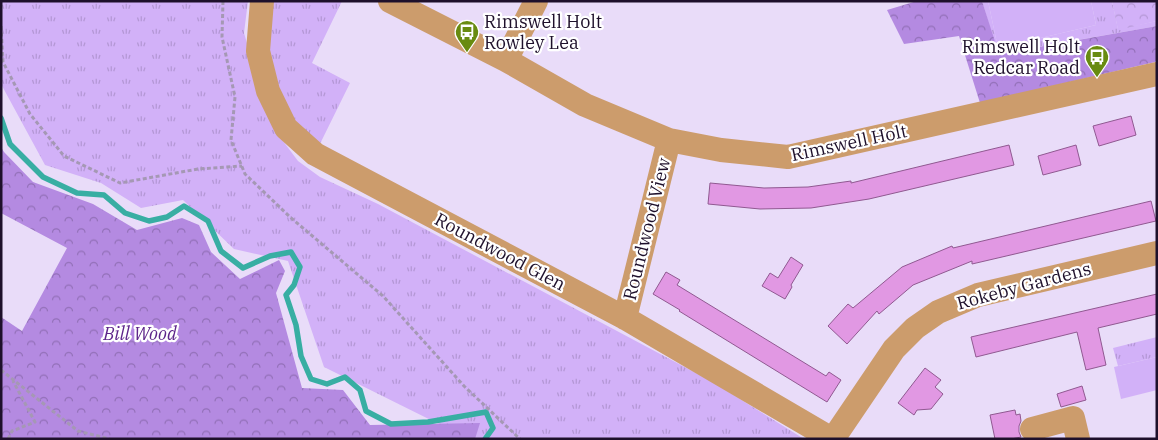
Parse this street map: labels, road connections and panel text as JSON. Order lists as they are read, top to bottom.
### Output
{
  "streets": {
    "street": [
      "Rimswell Holt",
      "Roundwood View",
      "Roundwood Glen",
      "Rokeby Gardens"
    ]
  },
  "crossings": [
    ["Rimswell Holt", "Roundwood View"],
    ["Roundwood View", "Roundwood Glen"],
    ["Roundwood Glen", "Rokeby Gardens"]
  ],
  "parks": ["Bill Wood"],
  "places": {
    "bus stop": ["Rimswell Holt Rowley Lea", "Rimswell Holt Redcar Road"]
  }
}
